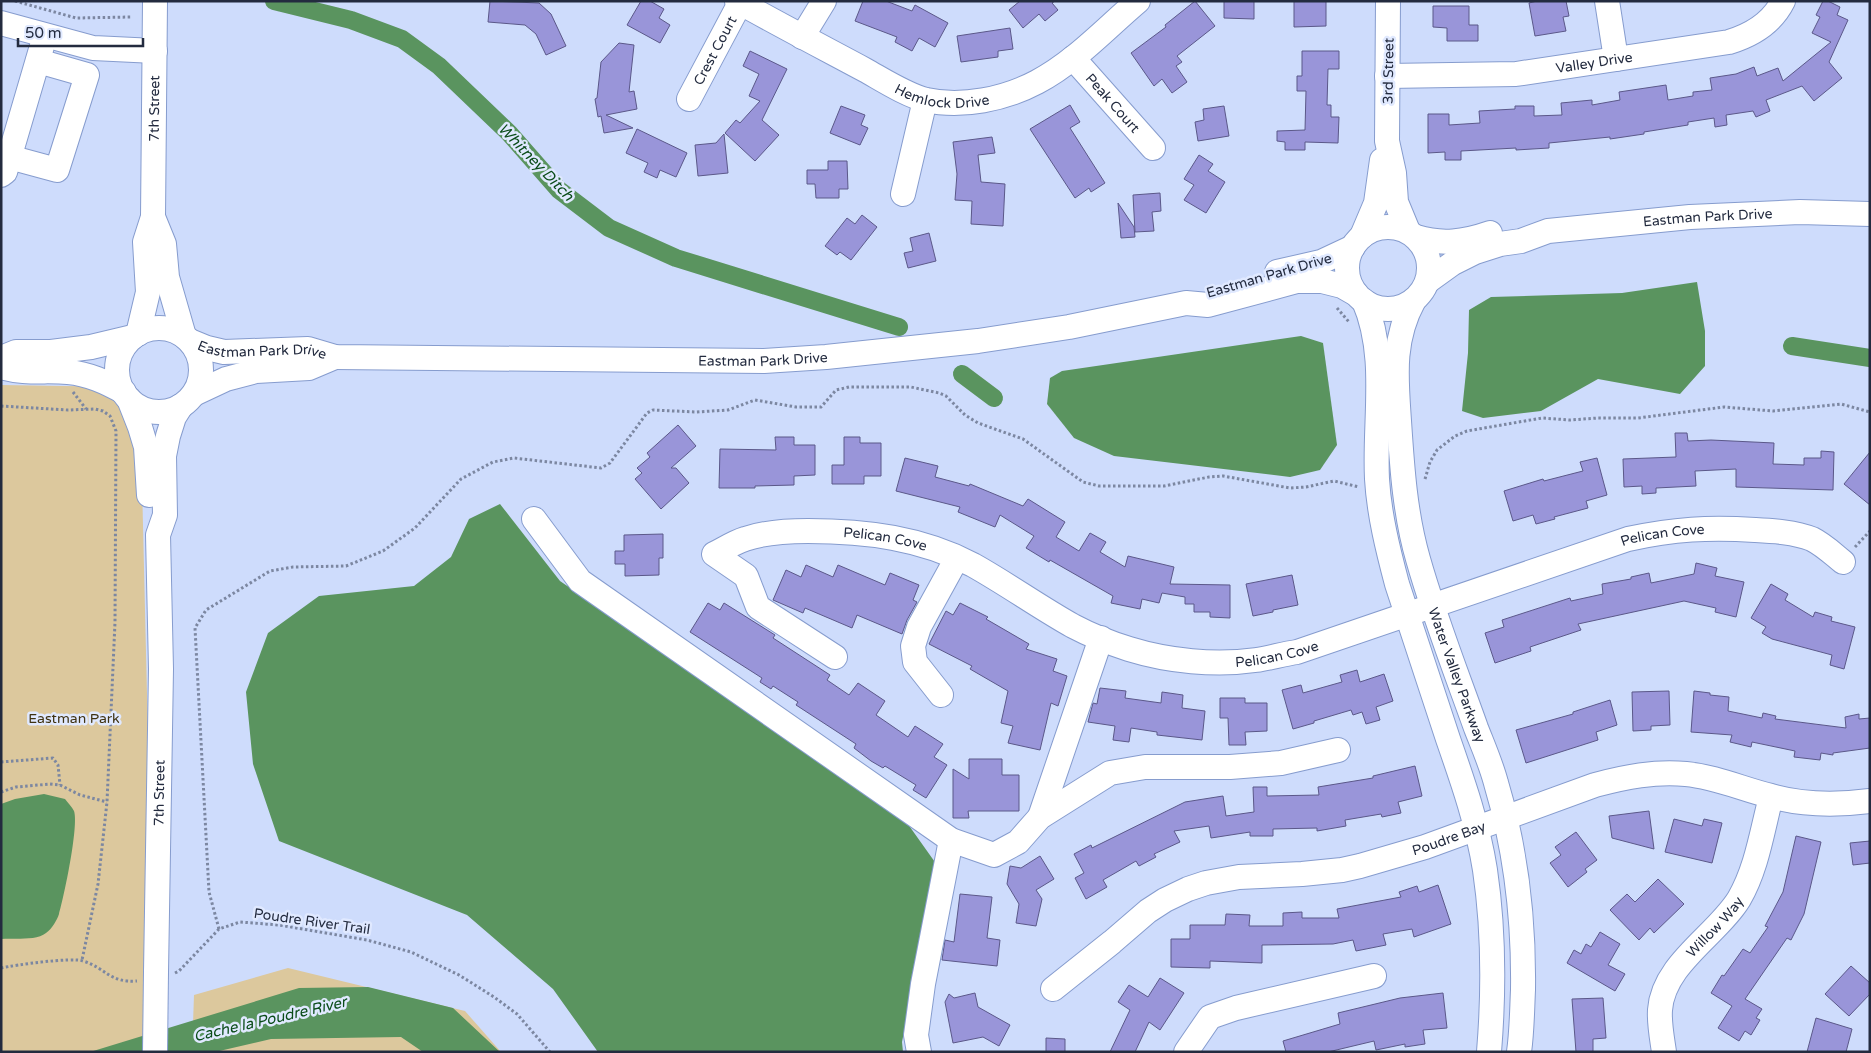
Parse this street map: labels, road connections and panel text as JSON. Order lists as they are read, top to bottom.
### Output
{
  "streets": {
    "street": [
      "Crest Court",
      "Valley Drive",
      "3rd Street",
      "Hemlock Drive",
      "Peak Court",
      "7th Street",
      "Eastman Park Drive",
      "Pelican Cove",
      "Water Valley Parkway",
      "Poudre Bay",
      "Willow Way"
    ],
    "path": ["Poudre River Trail"]
  },
  "crossings": [
    ["Crest Court", "Hemlock Drive"],
    ["Valley Drive", "3rd Street"],
    ["3rd Street", "Eastman Park Drive"],
    ["3rd Street", "Water Valley Parkway"],
    ["Hemlock Drive", "Peak Court"],
    ["7th Street", "Eastman Park Drive"],
    ["Eastman Park Drive", "Water Valley Parkway"],
    ["Pelican Cove", "Water Valley Parkway"],
    ["Water Valley Parkway", "Poudre Bay"],
    ["Poudre Bay", "Willow Way"]
  ],
  "water": ["Whitney Ditch", "Cache la Poudre River"],
  "parks": ["Eastman Park"],
  "scale_bar": "50 m"
}
